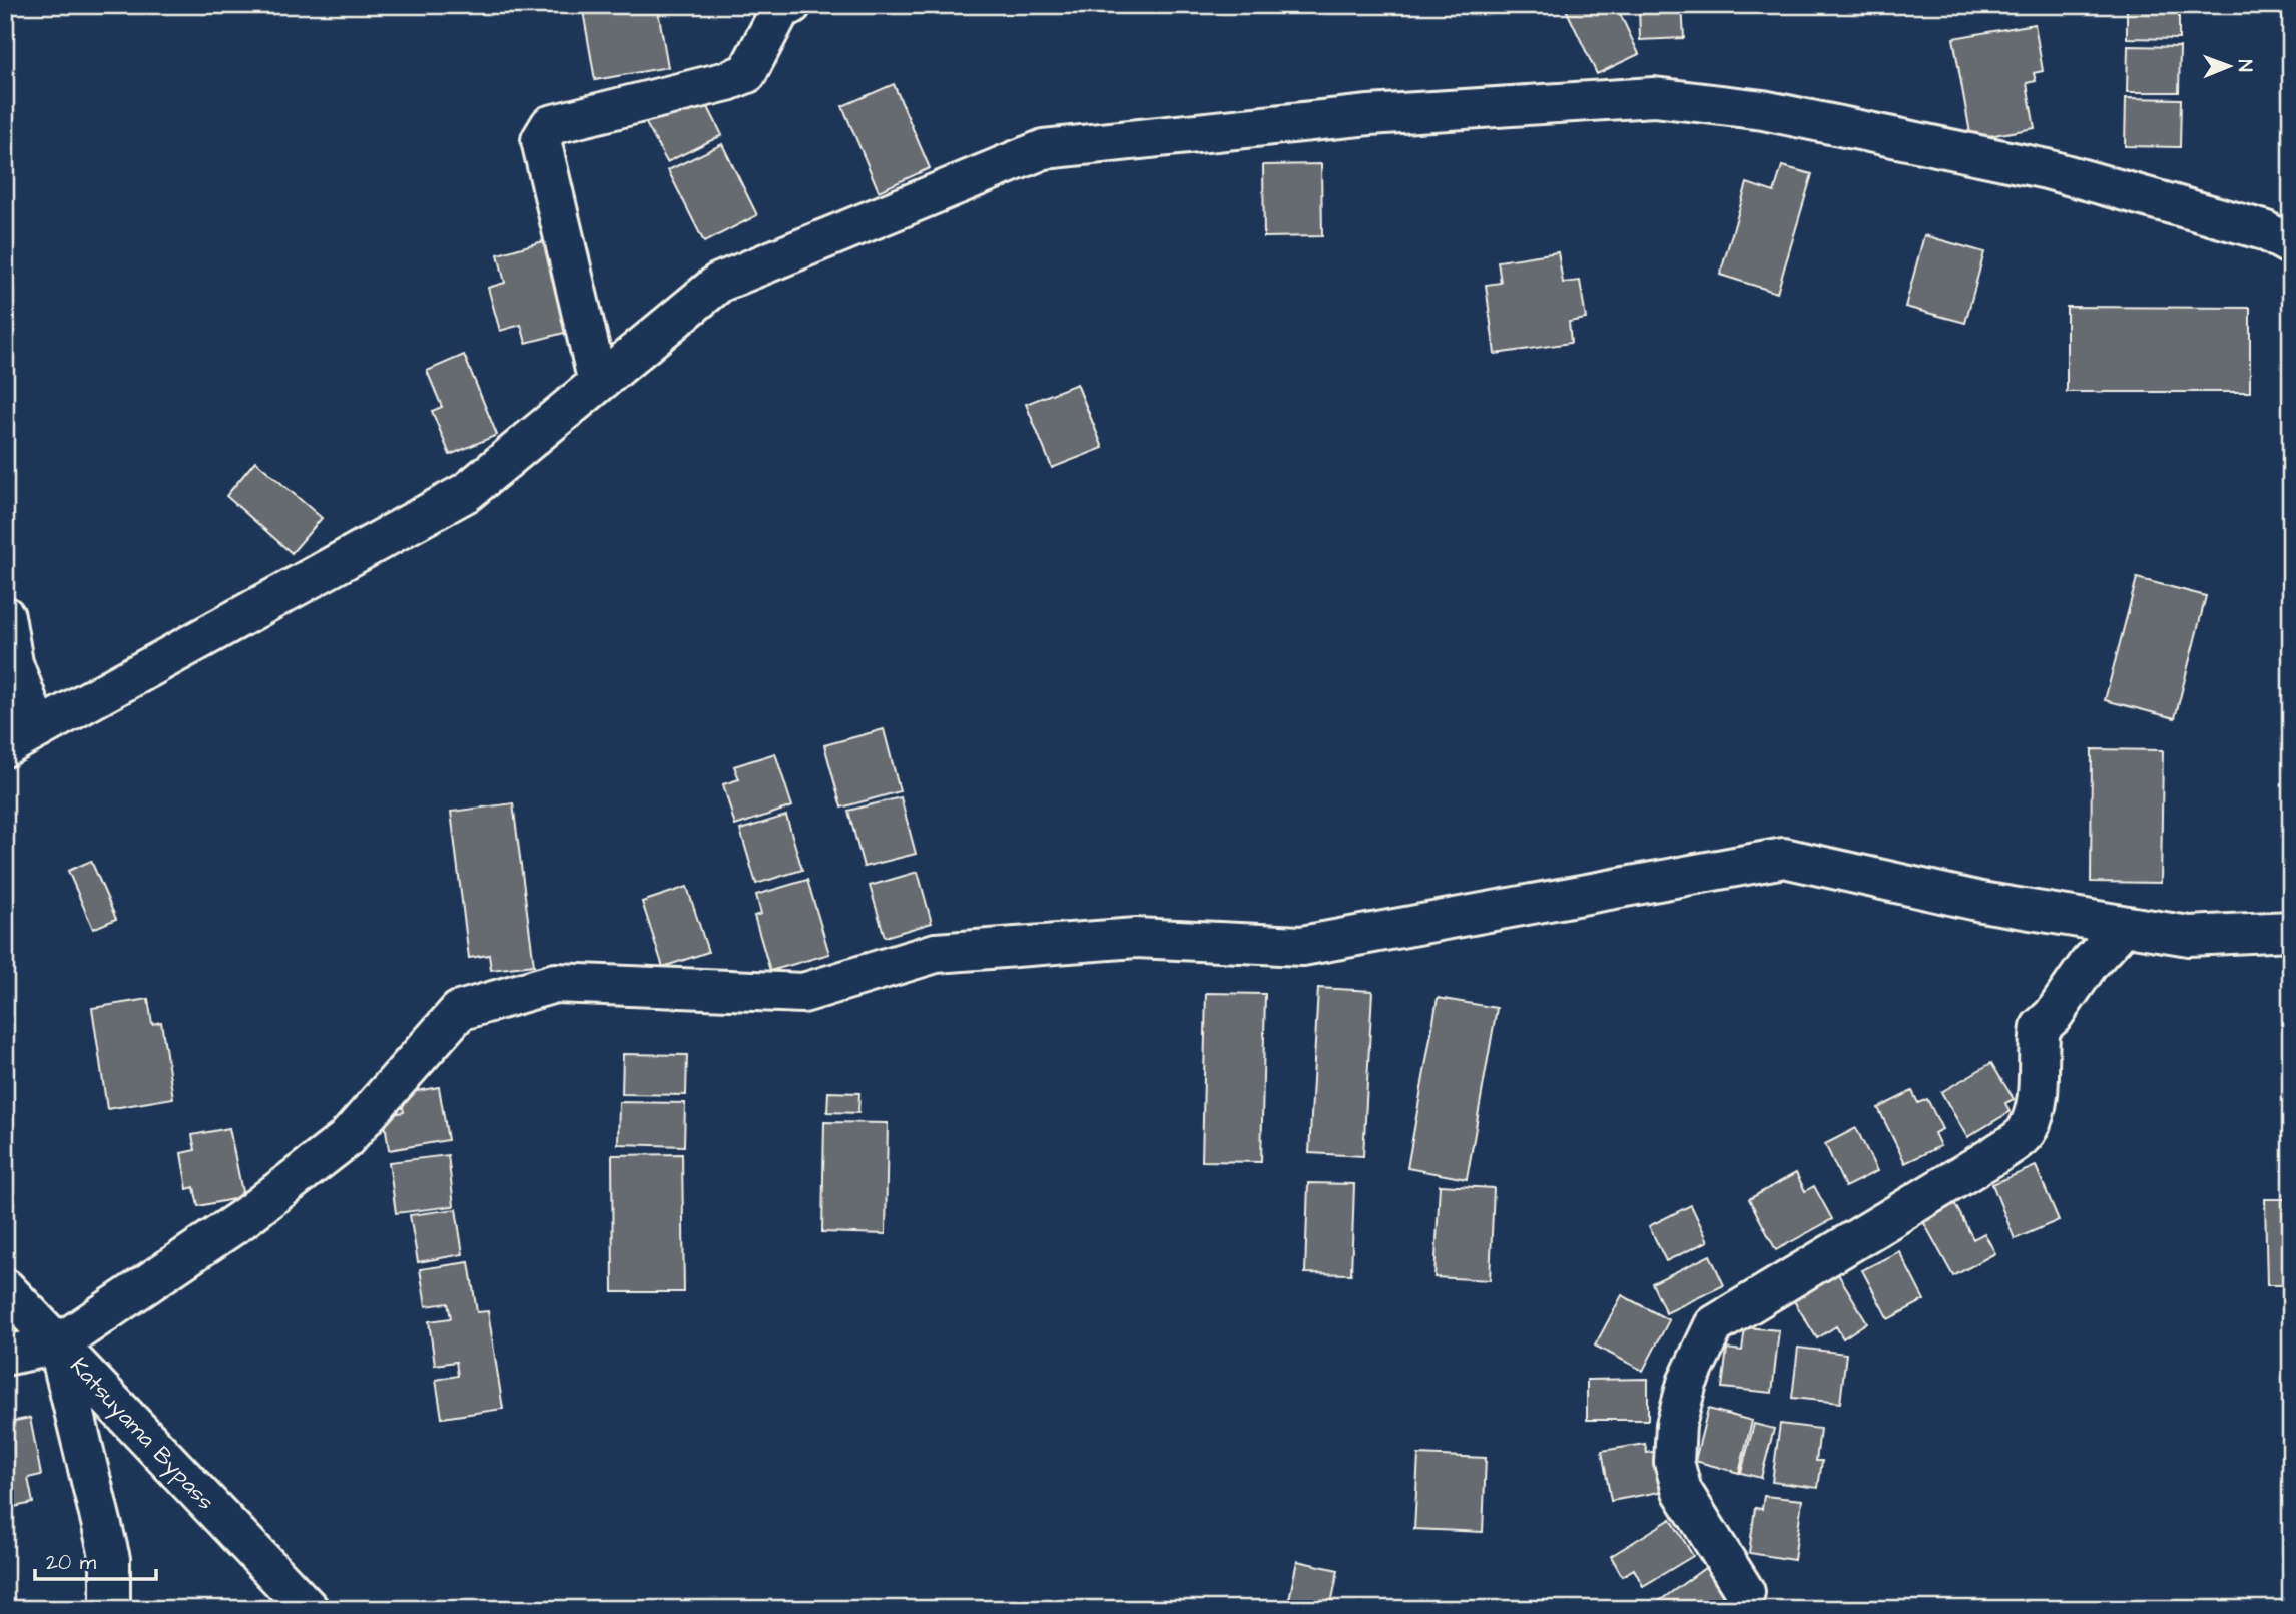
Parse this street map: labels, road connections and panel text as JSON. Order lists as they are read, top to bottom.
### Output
{
  "streets": {
    "street": ["Katsuyama Bypass"]
  },
  "scale_bar": "20 m",
  "north": "right"
}
